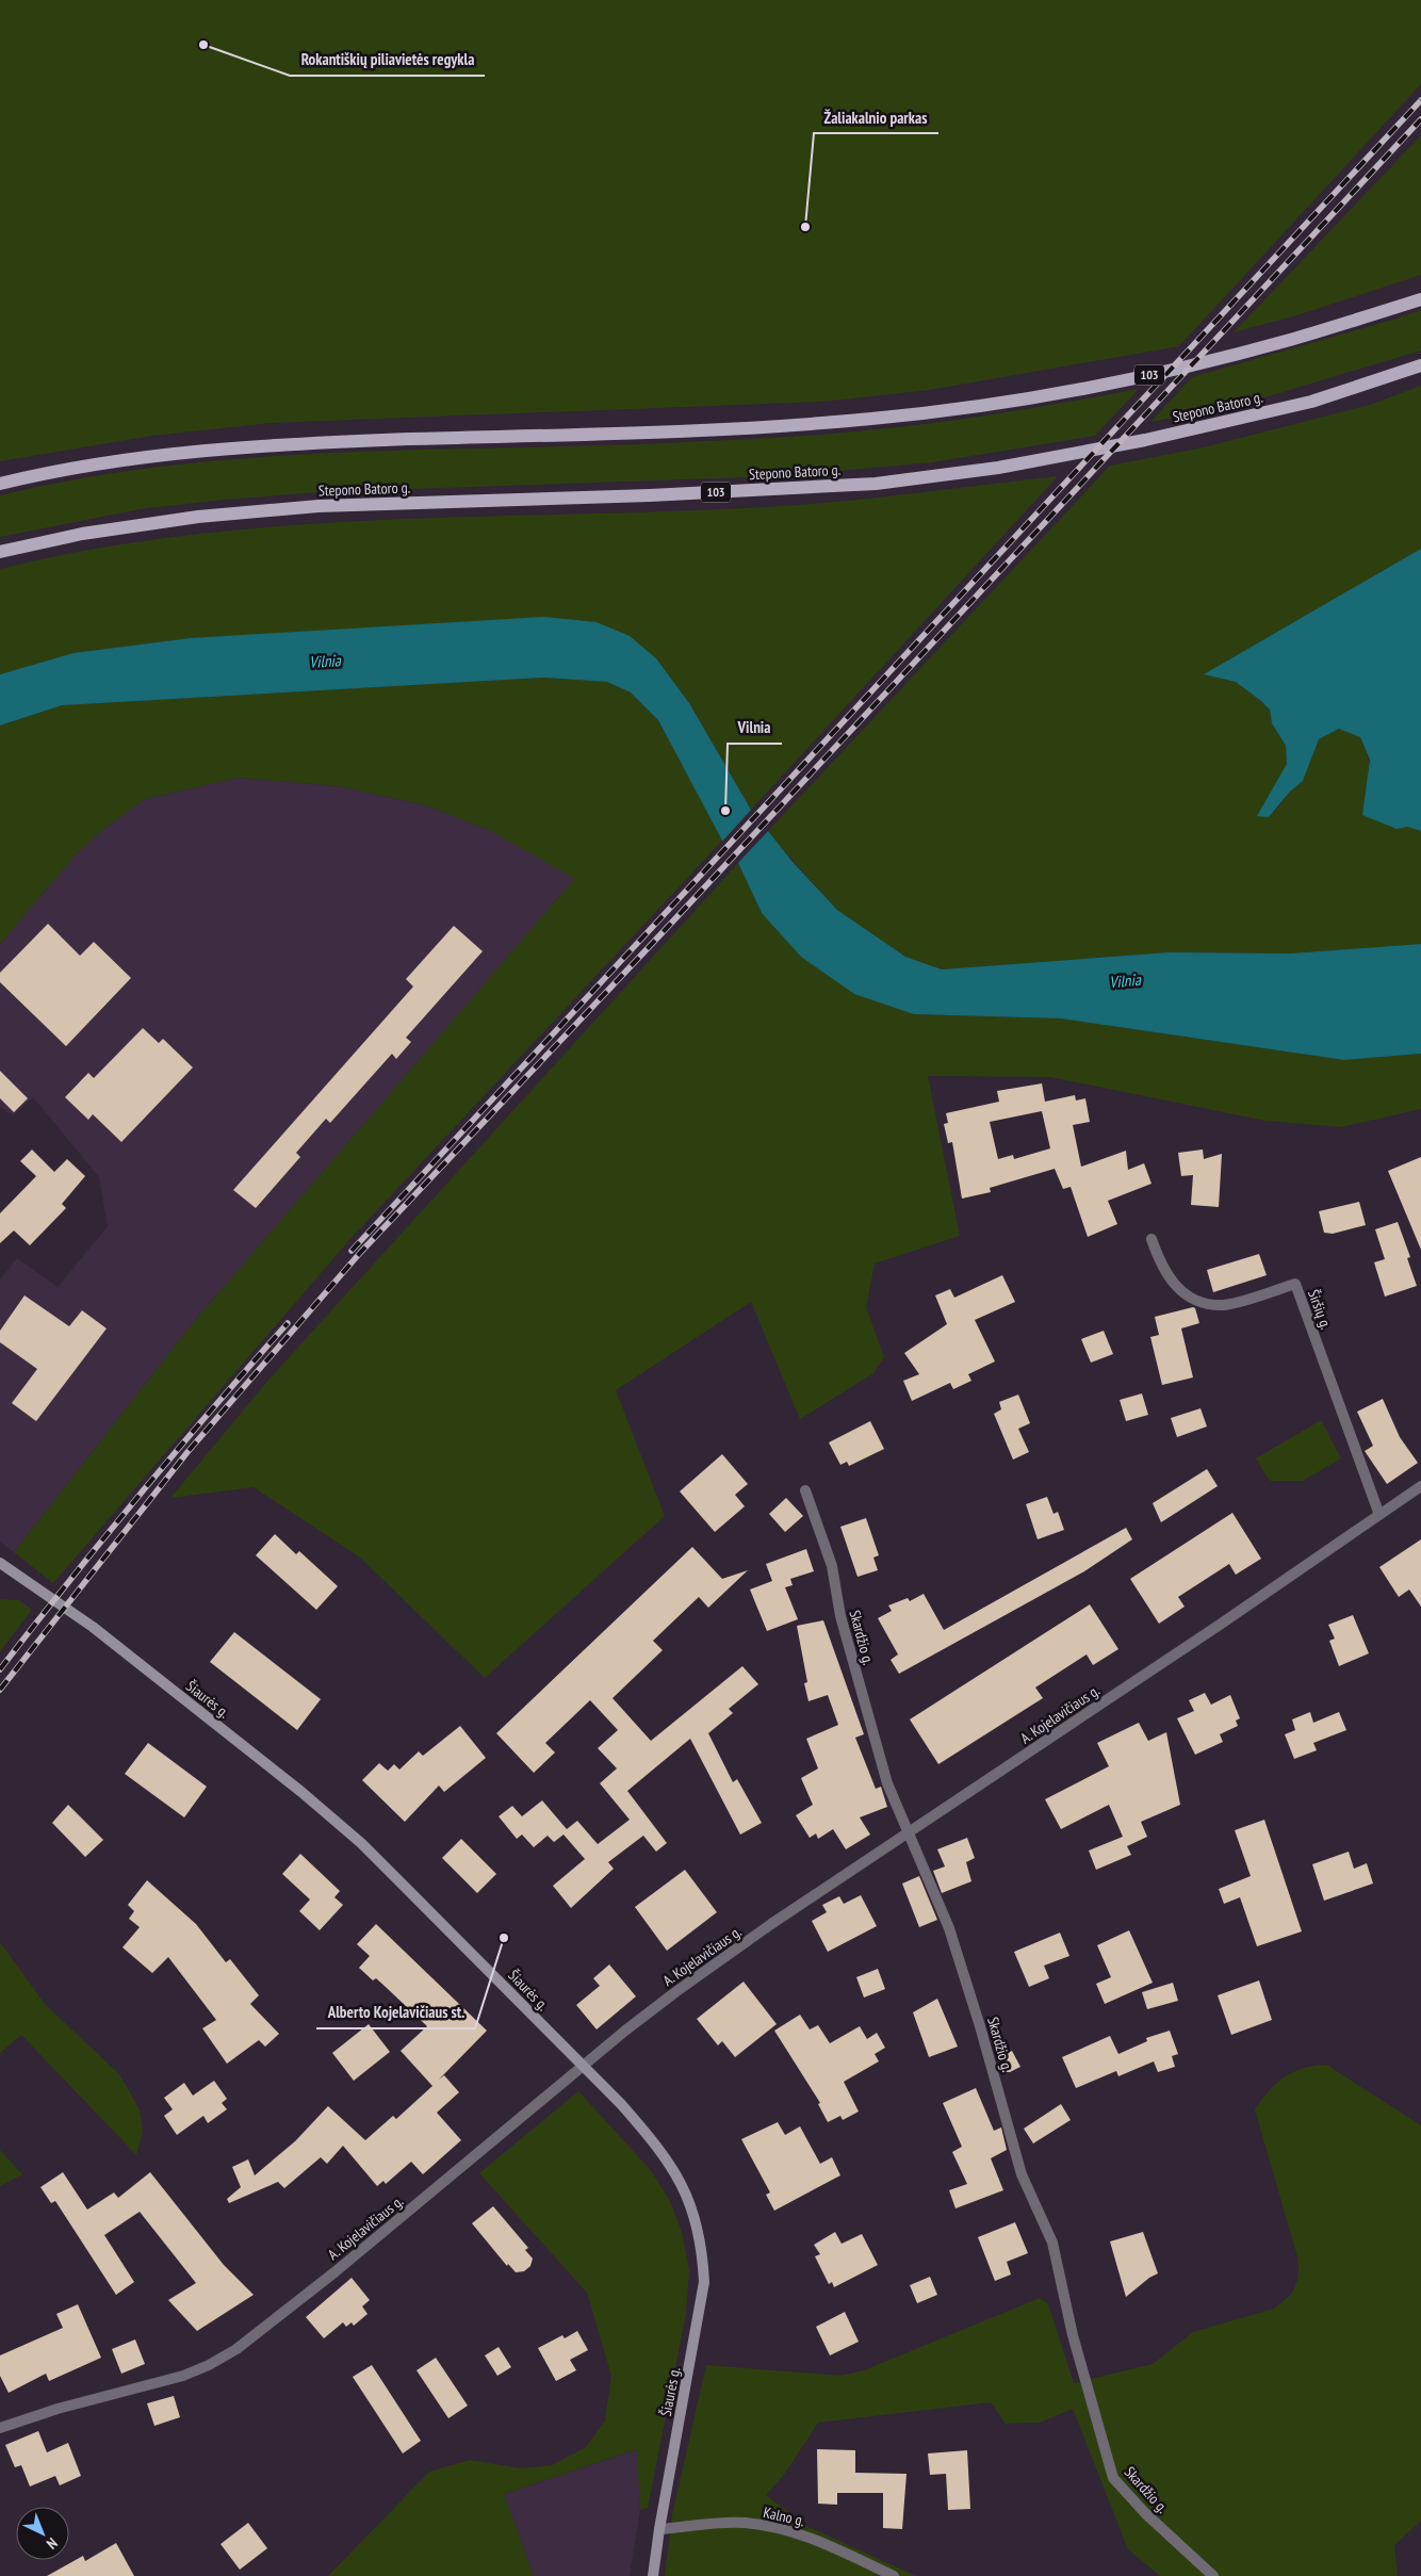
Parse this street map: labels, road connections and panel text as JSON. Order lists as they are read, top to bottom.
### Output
{
  "streets": {
    "main road": ["103", "Stepono Batoro g.", "Šiaurės g."],
    "street": [
      "Širšių g.",
      "Skardžio g.",
      "A. Kojelavičiaus g.",
      "Kalno g."
    ]
  },
  "crossings": [
    ["Širšių g.", "A. Kojelavičiaus g."],
    ["Skardžio g.", "A. Kojelavičiaus g."],
    ["Šiaurės g.", "A. Kojelavičiaus g."],
    ["Šiaurės g.", "Kalno g."]
  ],
  "water": ["Vilnia"],
  "places": [
    "Rokantiškių piliavietės regykla",
    "Žaliakalnio parkas",
    "Vilnia",
    "Alberto Kojelavičiaus st."
  ],
  "north": "bottom right"
}
